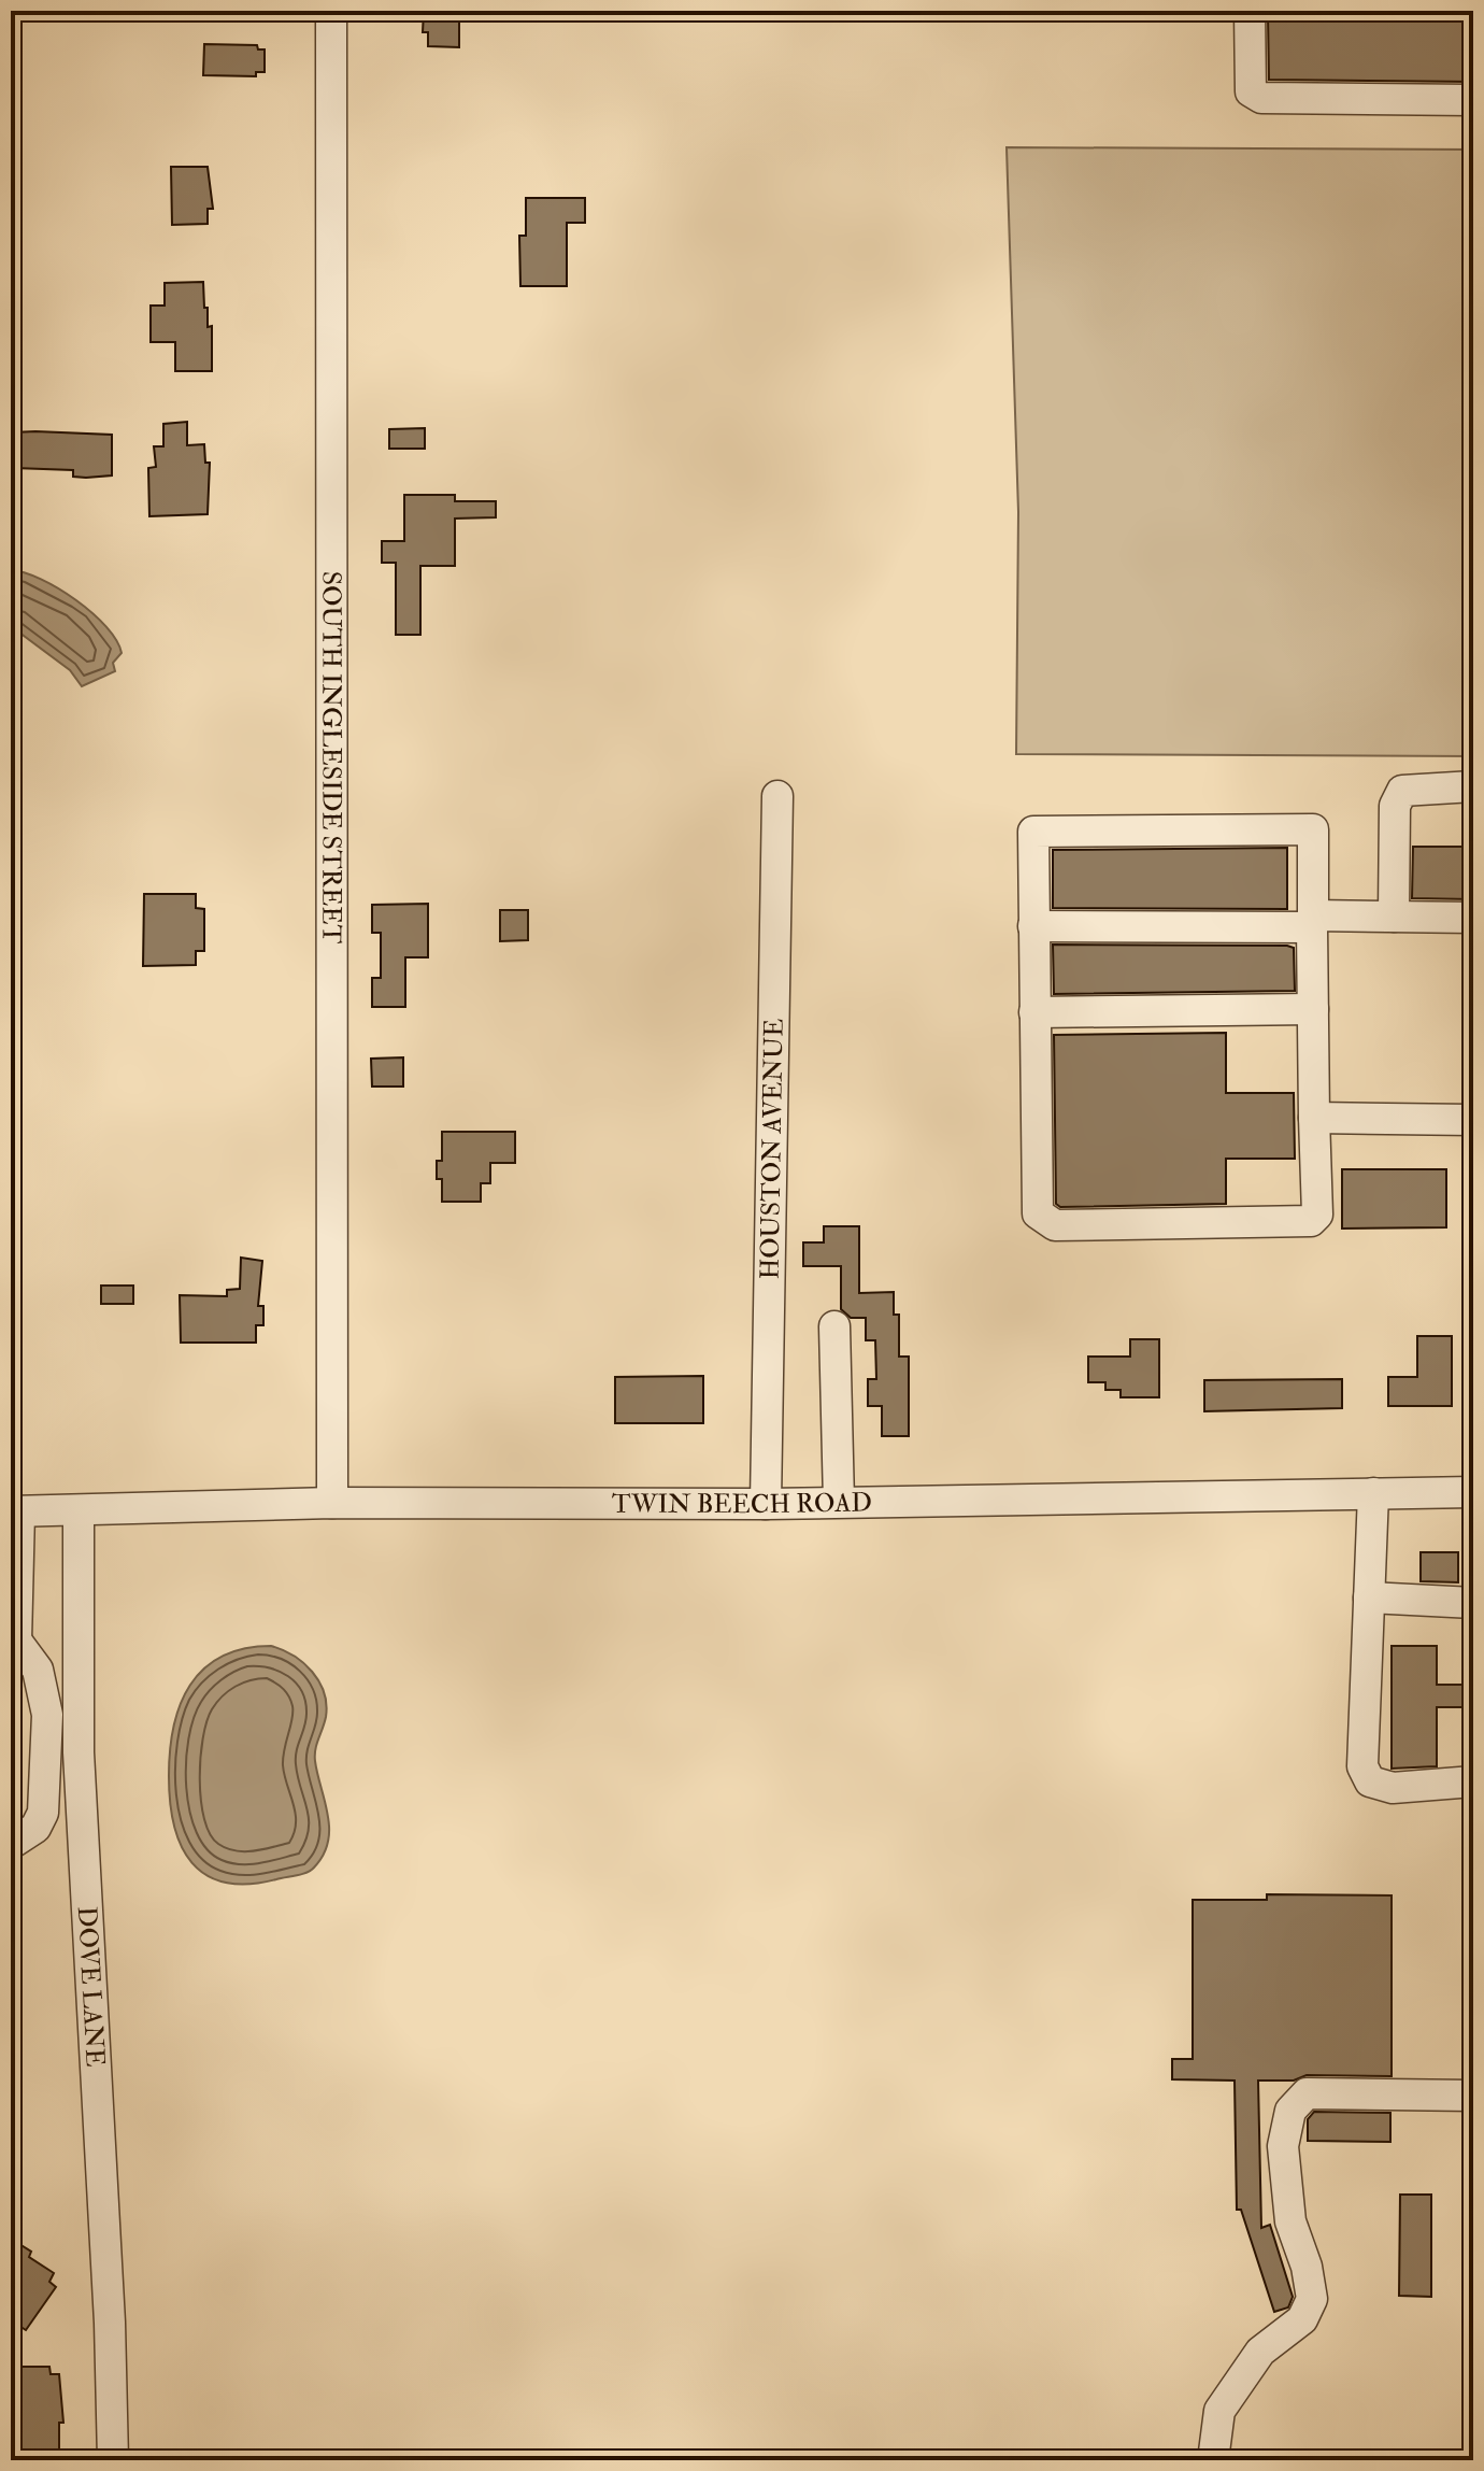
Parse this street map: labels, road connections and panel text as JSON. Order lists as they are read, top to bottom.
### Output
{
  "streets": {
    "street": [
      "SOUTH INGLESIDE STREET",
      "HOUSTON AVENUE",
      "TWIN BEECH ROAD",
      "DOVE LANE"
    ]
  },
  "crossings": [
    ["SOUTH INGLESIDE STREET", "TWIN BEECH ROAD"],
    ["HOUSTON AVENUE", "TWIN BEECH ROAD"],
    ["TWIN BEECH ROAD", "DOVE LANE"]
  ]
}
